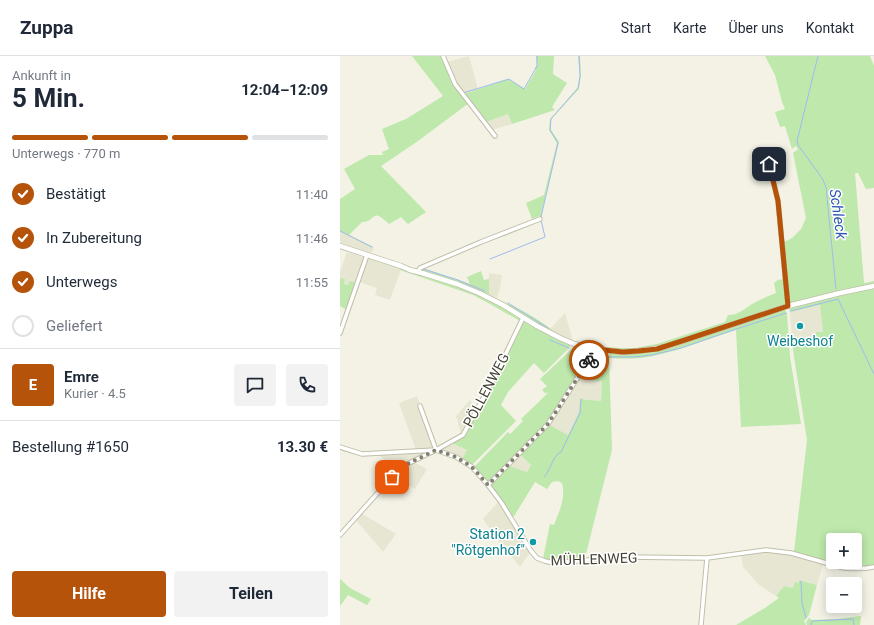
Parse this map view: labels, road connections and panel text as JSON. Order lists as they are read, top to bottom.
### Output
{
  "streets": {
    "street": ["PÖLLENWEG", "MÜHLENWEG"]
  },
  "crossings": [
    ["PÖLLENWEG", "MÜHLENWEG"]
  ],
  "water": ["Schleck"],
  "places": ["Weibeshof", "Station 2 \"Rötgenhof\""],
  "page": {
    "header": "Zuppa",
    "nav": [
      "Start",
      "Karte",
      "Über uns",
      "Kontakt"
    ],
    "heading": ["5 Min.", "Ankunft in", "12:04–12:09"],
    "panel": [
      "Emre",
      "Kurier · 4.5",
      "Bestellung #1650",
      "13.30 €"
    ],
    "bar": "Unterwegs · 770 m",
    "list": [
      ["Bestätigt", "11:40"],
      ["In Zubereitung", "11:46"],
      ["Unterwegs", "11:55"],
      "Geliefert"
    ],
    "round": "E",
    "map_buttons": ["+", "−"],
    "buttons": ["Hilfe", "Teilen"]
  }
}
